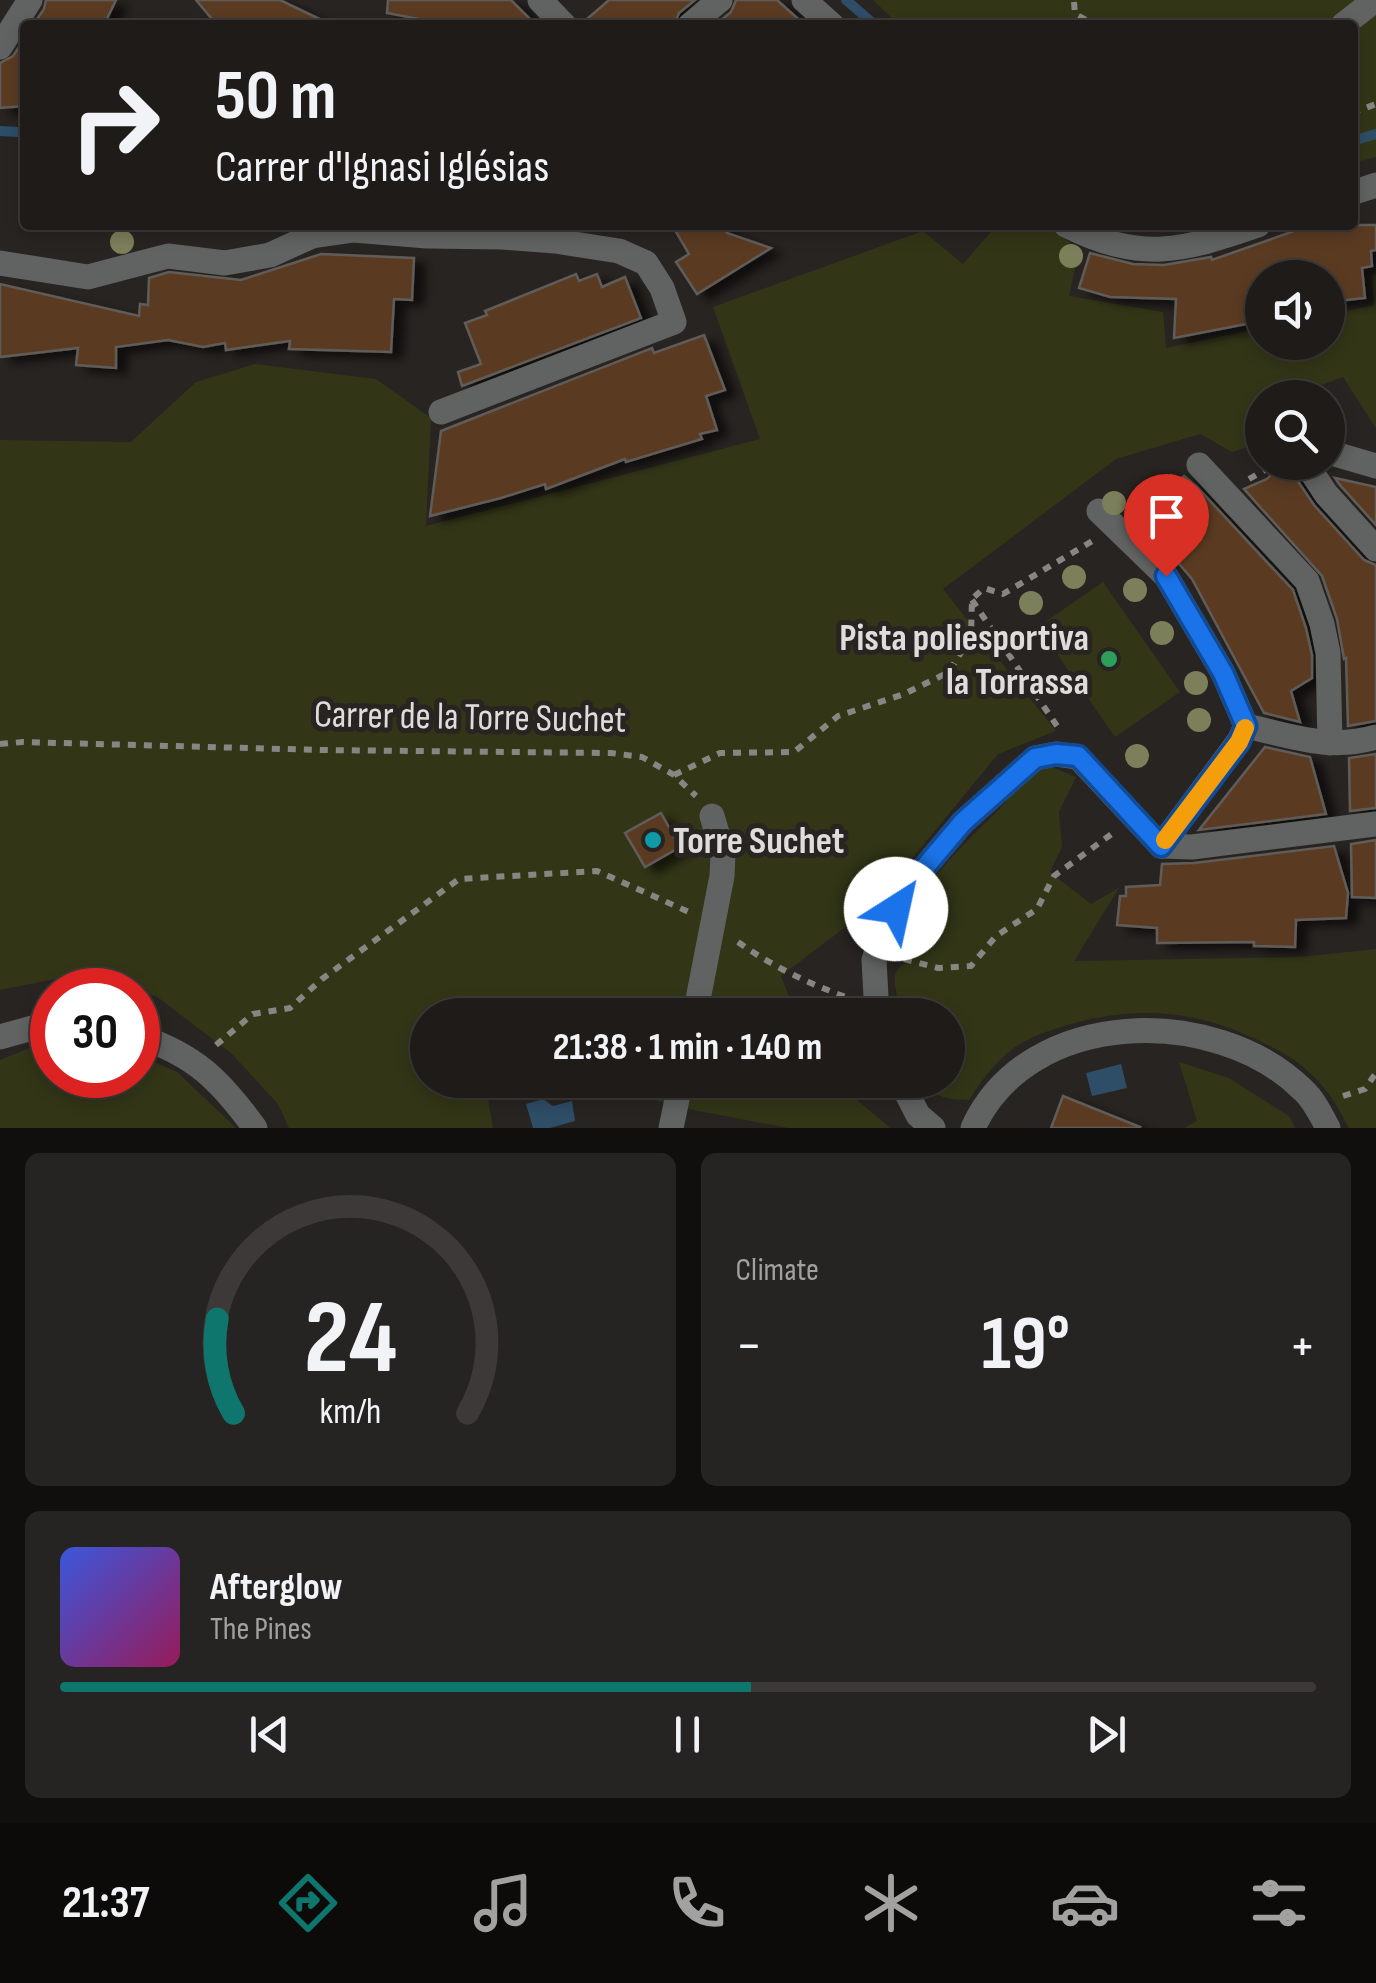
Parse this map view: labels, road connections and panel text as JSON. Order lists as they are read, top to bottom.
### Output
{
  "streets": {
    "path": ["Carrer de la Torre Suchet"]
  },
  "places": ["Pista poliesportiva la Torrassa", "Torre Suchet"],
  "page": {
    "turn": ["50 m", "Carrer d'Ignasi Iglésias"],
    "limit": "30",
    "trip": "21:38 · 1 min · 140 m",
    "tile": "Climate",
    "heat": ["−", "19°", "+"],
    "song": ["Afterglow", "The Pines"],
    "tabs": "21:37",
    "gauge": ["24", "km/h"]
  }
}
